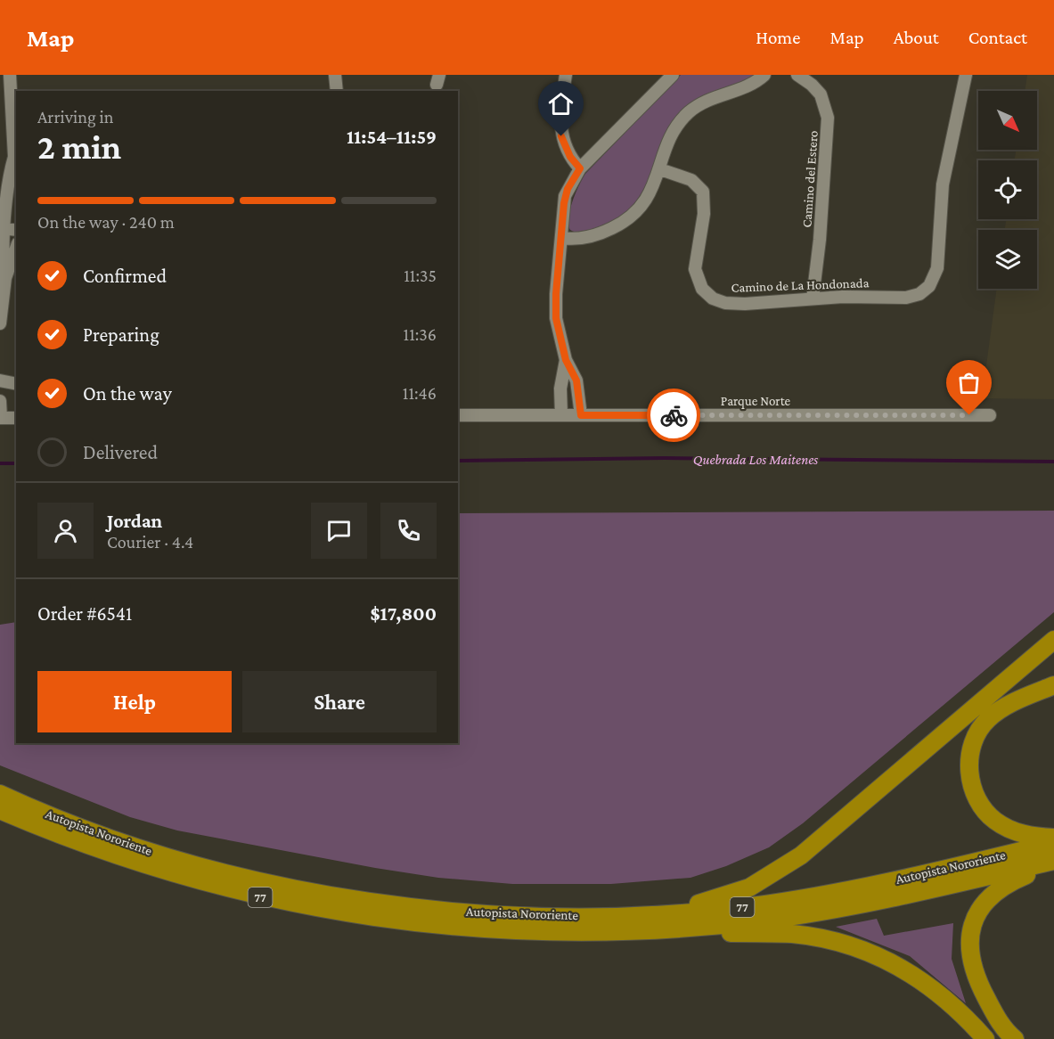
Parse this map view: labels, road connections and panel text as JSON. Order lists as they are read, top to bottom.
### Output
{
  "streets": {
    "highway": ["Autopista Nororiente", "77"],
    "street": ["Camino del Estero", "Camino de La Hondonada", "Parque Norte"]
  },
  "crossings": [
    ["Camino del Estero", "Camino de La Hondonada"]
  ],
  "water": ["Quebrada Los Maitenes"],
  "north": "bottom right",
  "page": {
    "header": "Map",
    "nav": [
      "Home",
      "Map",
      "About",
      "Contact"
    ],
    "heading": ["2 min", "Arriving in", "11:54–11:59"],
    "panel": [
      "Jordan",
      "Courier · 4.4",
      "Order #6541",
      "$17,800"
    ],
    "bar": "On the way · 240 m",
    "list": [
      ["Confirmed", "11:35"],
      ["Preparing", "11:36"],
      ["On the way", "11:46"],
      "Delivered"
    ],
    "buttons": ["Help", "Share"]
  }
}
